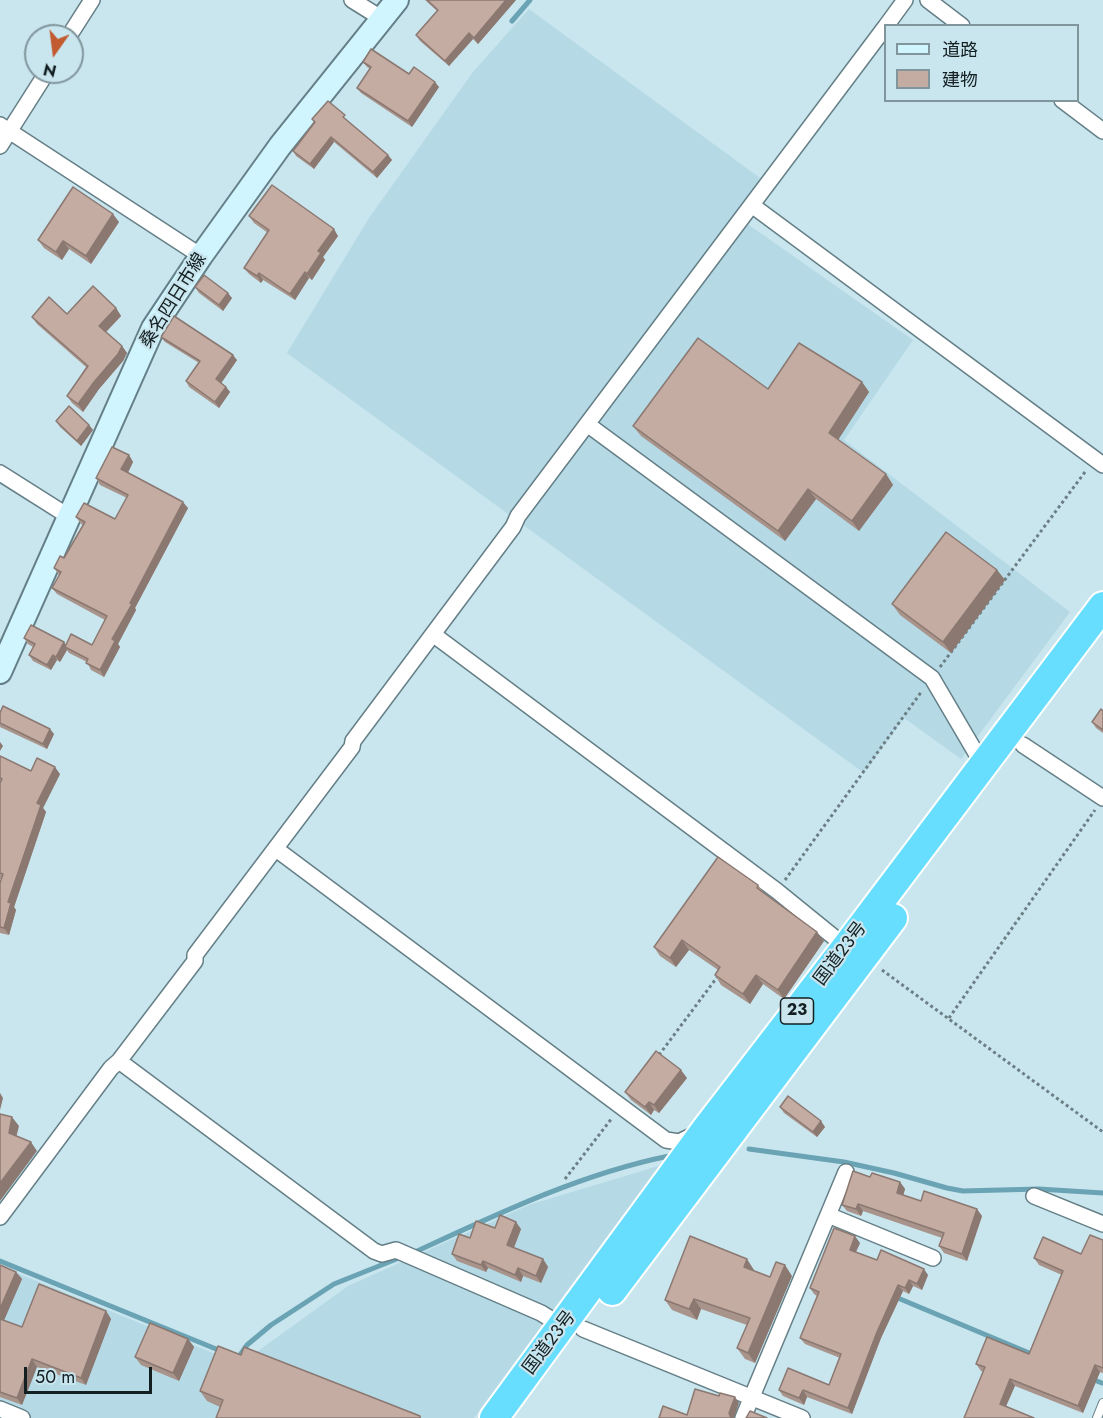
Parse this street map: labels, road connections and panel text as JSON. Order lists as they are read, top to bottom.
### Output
{
  "streets": {
    "highway": ["国道23号", "23"],
    "main road": ["桑名四日市線"]
  },
  "legend": ["道路", "建物"],
  "scale_bar": "50 m",
  "north": "bottom"
}
